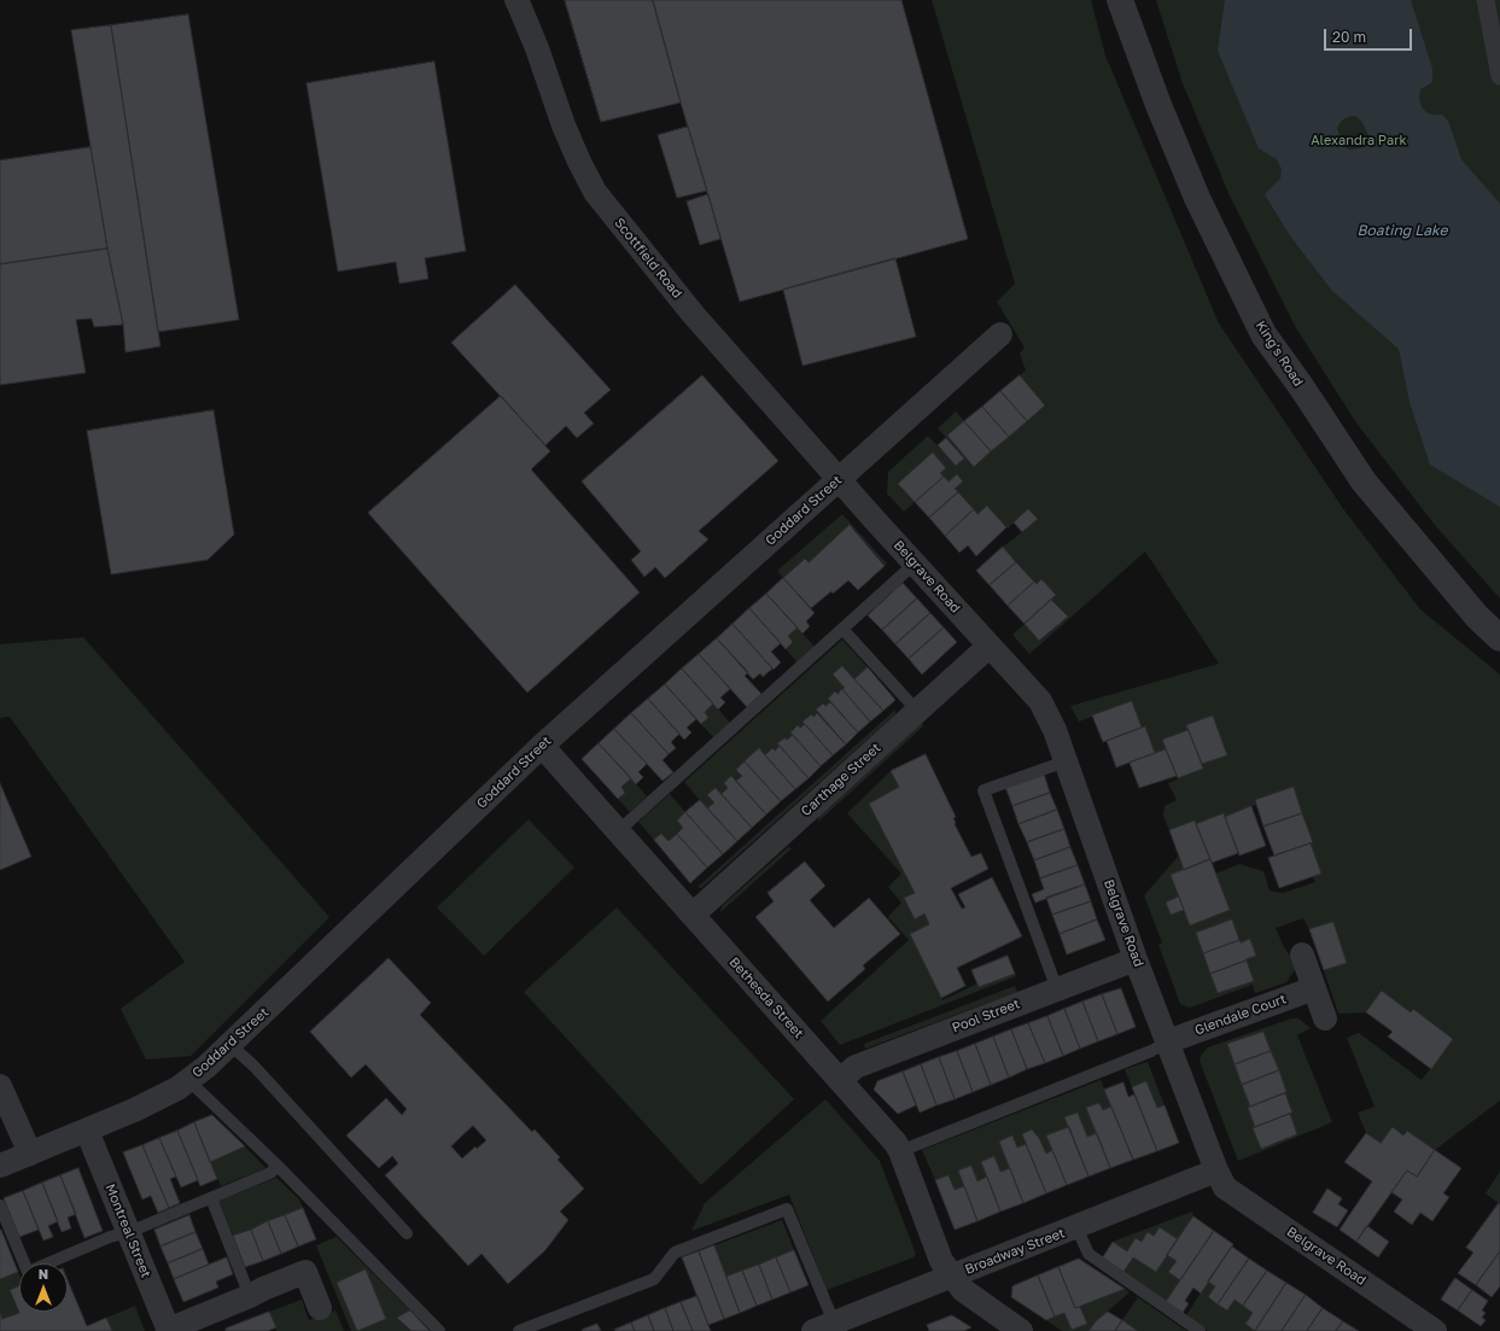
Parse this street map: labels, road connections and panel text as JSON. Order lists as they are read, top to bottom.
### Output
{
  "streets": {
    "street": [
      "Scottfield Road",
      "King's Road",
      "Goddard Street",
      "Belgrave Road",
      "Carthage Street",
      "Bethesda Street",
      "Glendale Court",
      "Pool Street",
      "Montreal Street",
      "Broadway Street"
    ]
  },
  "crossings": [
    ["Scottfield Road", "Goddard Street"],
    ["Scottfield Road", "Belgrave Road"],
    ["Goddard Street", "Belgrave Road"],
    ["Goddard Street", "Bethesda Street"],
    ["Goddard Street", "Montreal Street"],
    ["Belgrave Road", "Carthage Street"],
    ["Belgrave Road", "Glendale Court"],
    ["Belgrave Road", "Pool Street"],
    ["Belgrave Road", "Broadway Street"],
    ["Carthage Street", "Bethesda Street"],
    ["Bethesda Street", "Pool Street"],
    ["Bethesda Street", "Broadway Street"]
  ],
  "water": ["Boating Lake"],
  "parks": ["Alexandra Park"],
  "scale_bar": "20 m",
  "north": "top"
}
